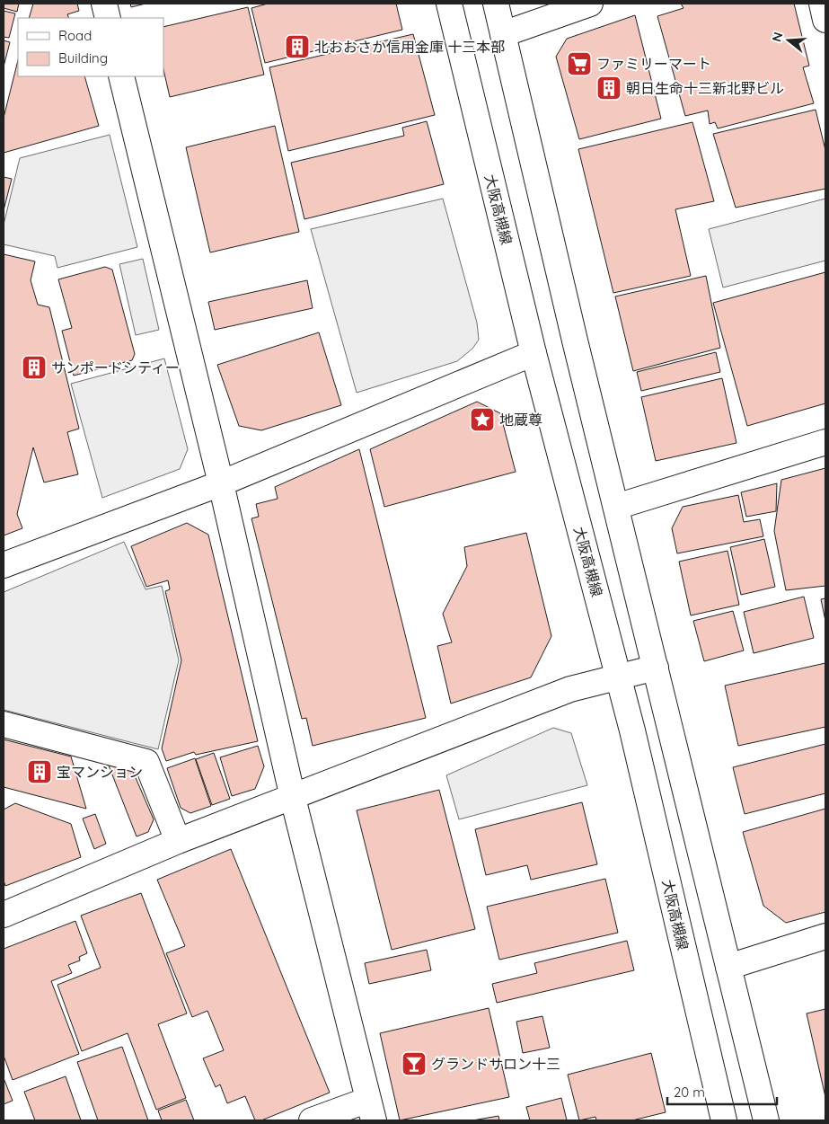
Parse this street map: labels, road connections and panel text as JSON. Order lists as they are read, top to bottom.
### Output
{
  "streets": {
    "street": ["大阪高槻線"]
  },
  "places": {
    "building": [
      "北おおさか信用金庫 十三本部",
      "朝日生命十三新北野ビル",
      "サンポードシティー",
      "宝マンション"
    ],
    "supermarket": ["ファミリーマート"],
    "place": ["地蔵尊"],
    "bar": ["グランドサロン十三"]
  },
  "legend": ["Road", "Building"],
  "scale_bar": "20 m",
  "north": "left"
}
